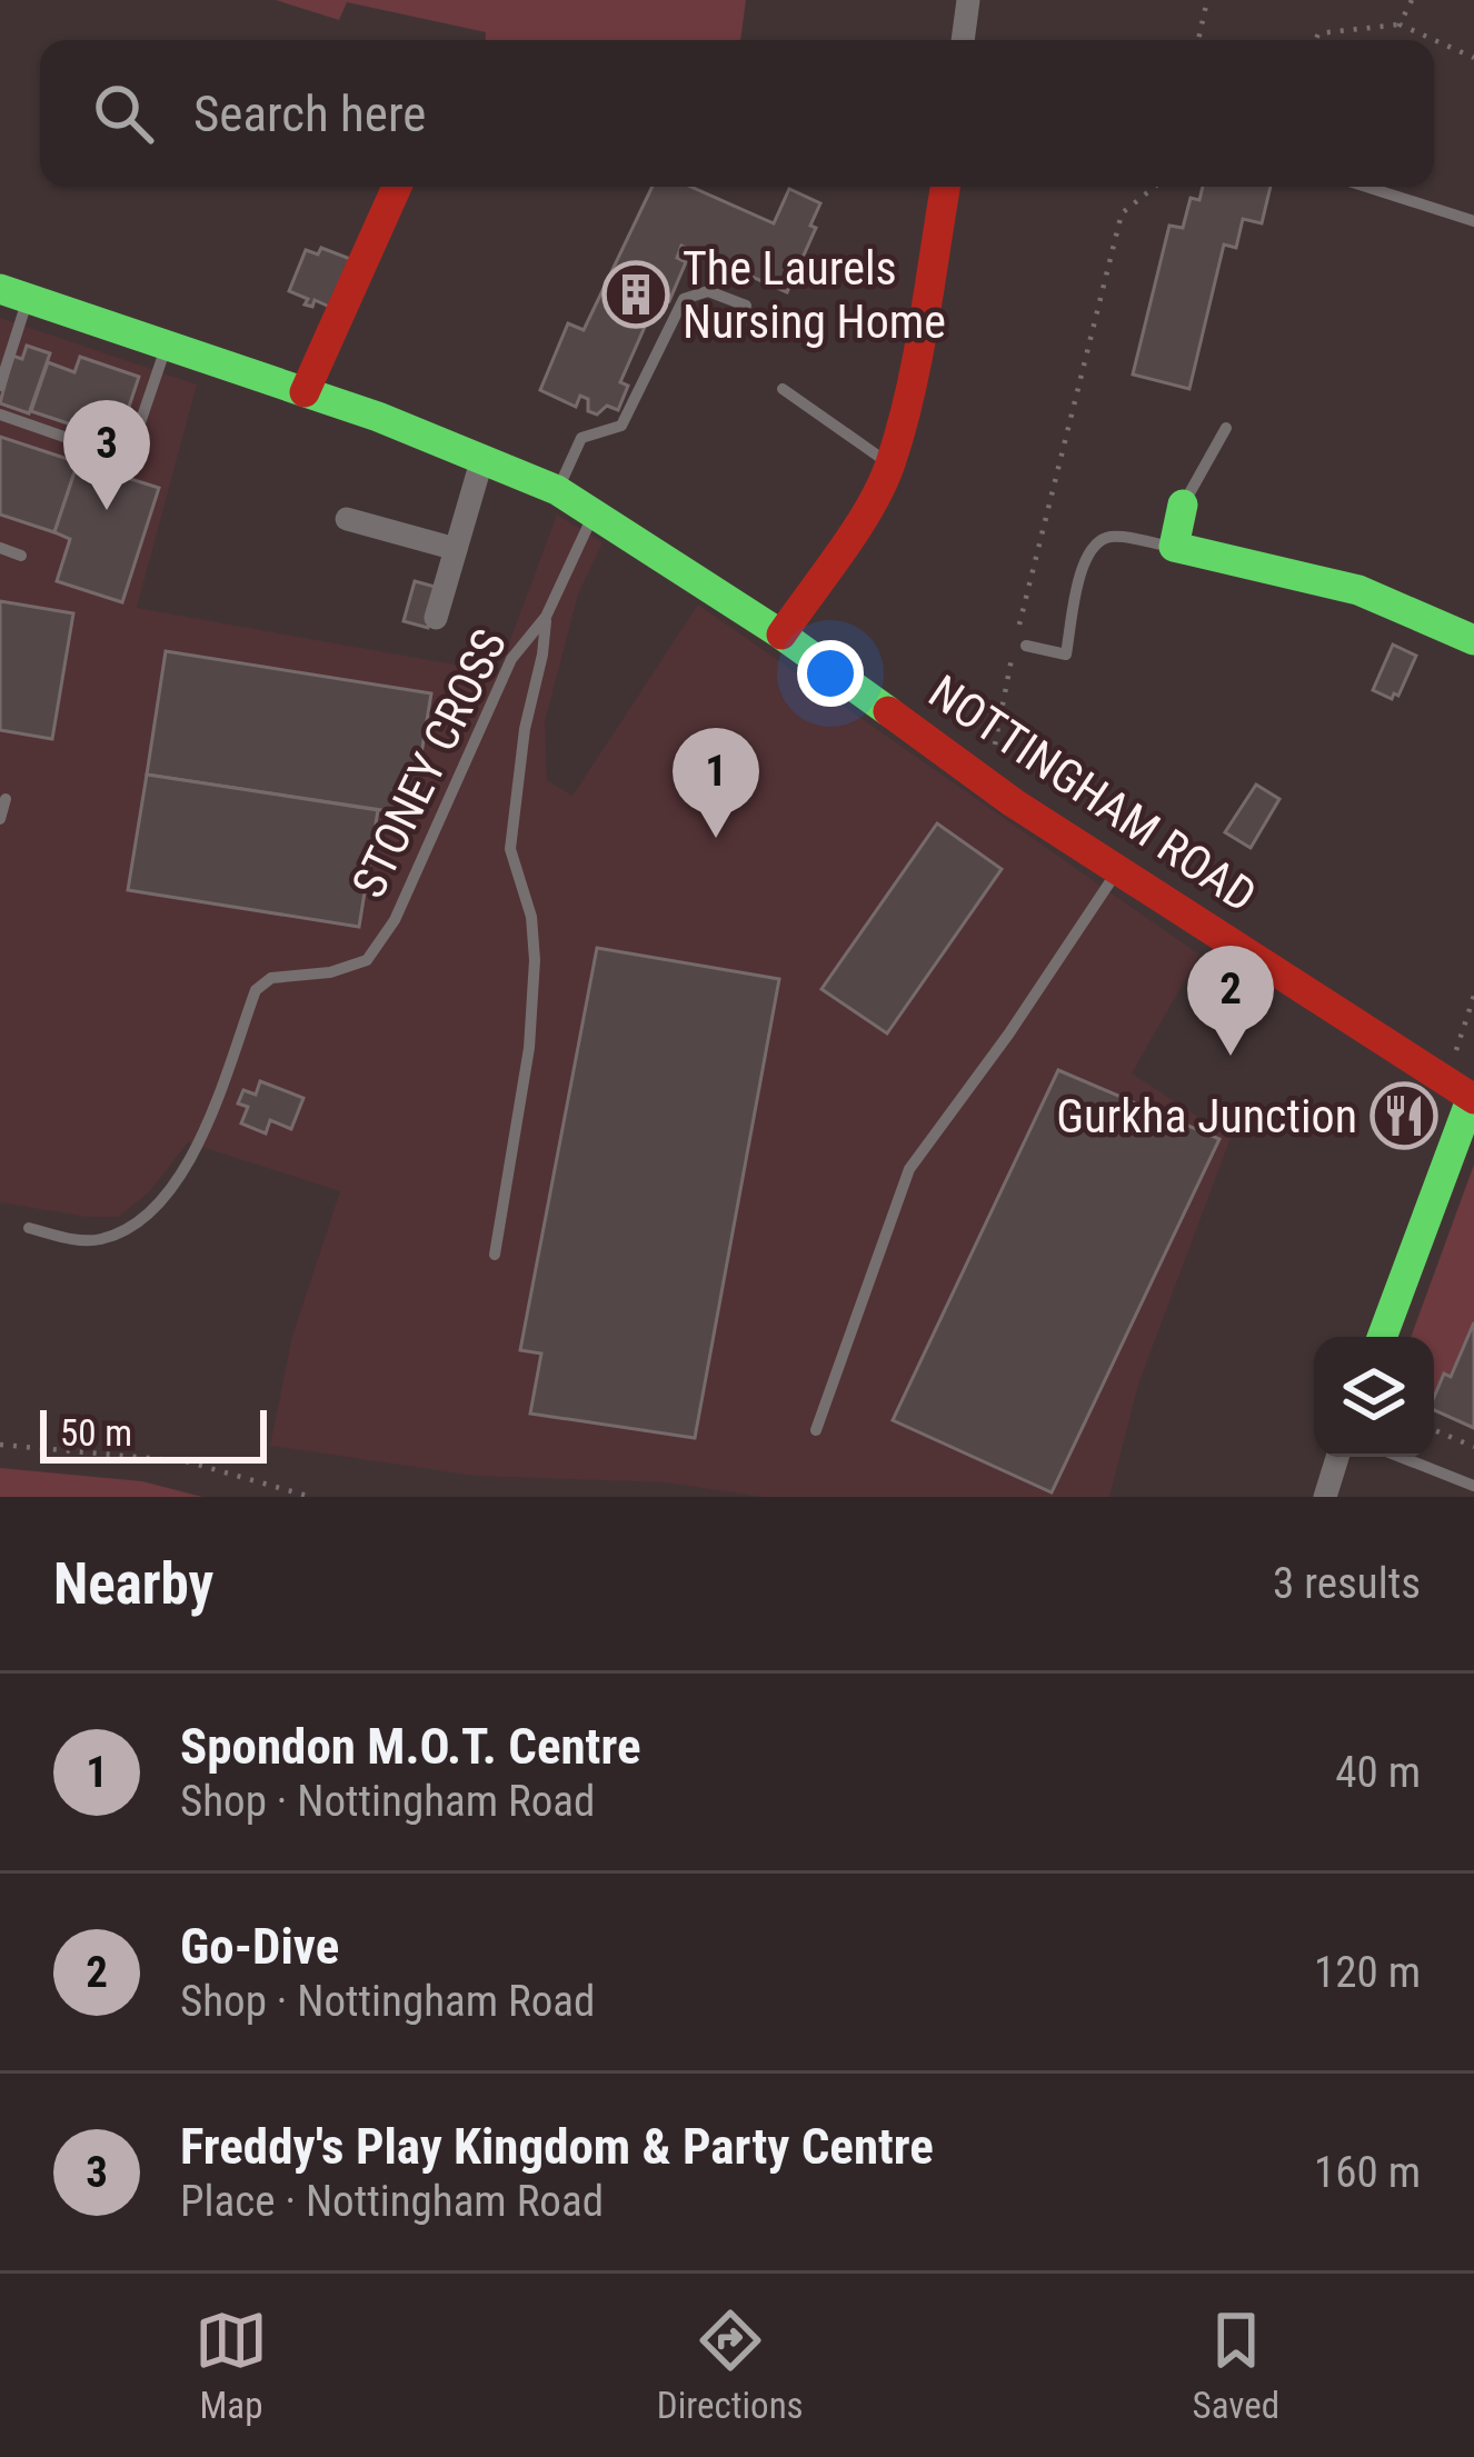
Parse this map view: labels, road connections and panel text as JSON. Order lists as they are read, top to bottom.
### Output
{
  "streets": {
    "main road": ["NOTTINGHAM ROAD"],
    "lane": ["STONEY CROSS"]
  },
  "crossings": [
    ["STONEY CROSS", "NOTTINGHAM ROAD"]
  ],
  "places": {
    "building": ["The Laurels Nursing Home"],
    "restaurant": ["Gurkha Junction"]
  },
  "scale_bar": "50 m",
  "page": {
    "search": "Search here",
    "pins": ["3", "1", "2"],
    "scale": "50 m",
    "heading": ["Nearby", "3 results"],
    "list": [
      {
        "mark": "1",
        "name": "Spondon M.O.T. Centre",
        "note": "Shop · Nottingham Road",
        "value": "40 m"
      },
      {
        "mark": "2",
        "name": "Go-Dive",
        "note": "Shop · Nottingham Road",
        "value": "120 m"
      },
      {
        "mark": "3",
        "name": "Freddy's Play Kingdom & Party Centre",
        "note": "Place · Nottingham Road",
        "value": "160 m"
      }
    ],
    "nav": ["Map", "Directions", "Saved"]
  }
}
